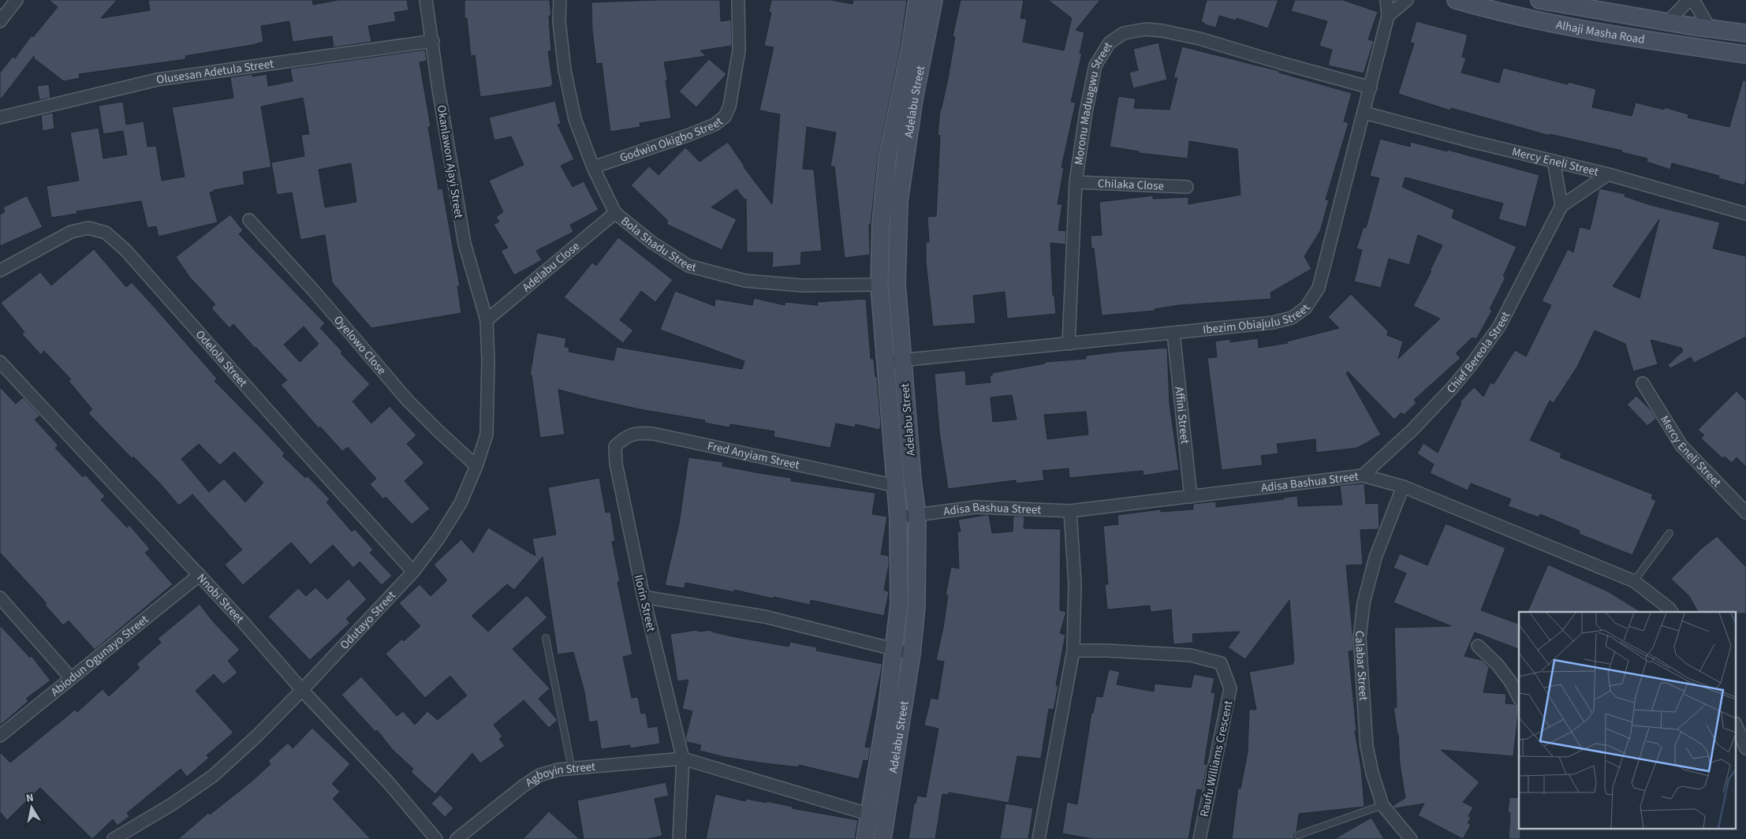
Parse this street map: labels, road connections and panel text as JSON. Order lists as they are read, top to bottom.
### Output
{
  "streets": {
    "main road": ["Alhaji Masha Road", "Adelabu Street"],
    "street": [
      "Olusesan Adetula Street",
      "Moronu Maduagwu Street",
      "Godwin Okigbo Street",
      "Okanlawon Ajayi Street",
      "Mercy Eneli Street",
      "Chilaka Close",
      "Bola Shadu Street",
      "Adelabu Close",
      "Ibezim Obiajulu Street",
      "Oyelowo Close",
      "Chief Bereola Street",
      "Odelola Street",
      "Affini Street",
      "Fred Anyiam Street",
      "Adisa Bashua Street",
      "Nnobi Street",
      "Ilorin Street",
      "Odutayo Street",
      "Abiodun Ogunayo Street",
      "Calabar Street",
      "Raufu Williams Crescent",
      "Agboyin Street"
    ]
  },
  "crossings": [
    ["Olusesan Adetula Street", "Okanlawon Ajayi Street"],
    ["Adelabu Street", "Bola Shadu Street"],
    ["Adelabu Street", "Ibezim Obiajulu Street"],
    ["Adelabu Street", "Fred Anyiam Street"],
    ["Adelabu Street", "Adisa Bashua Street"],
    ["Moronu Maduagwu Street", "Chilaka Close"],
    ["Moronu Maduagwu Street", "Ibezim Obiajulu Street"],
    ["Godwin Okigbo Street", "Bola Shadu Street"],
    ["Okanlawon Ajayi Street", "Adelabu Close"],
    ["Okanlawon Ajayi Street", "Odutayo Street"],
    ["Mercy Eneli Street", "Ibezim Obiajulu Street"],
    ["Bola Shadu Street", "Adelabu Close"],
    ["Adelabu Close", "Odutayo Street"],
    ["Ibezim Obiajulu Street", "Affini Street"],
    ["Oyelowo Close", "Odutayo Street"],
    ["Chief Bereola Street", "Adisa Bashua Street"],
    ["Odelola Street", "Odutayo Street"],
    ["Affini Street", "Adisa Bashua Street"],
    ["Fred Anyiam Street", "Ilorin Street"],
    ["Adisa Bashua Street", "Calabar Street"],
    ["Nnobi Street", "Odutayo Street"],
    ["Nnobi Street", "Abiodun Ogunayo Street"],
    ["Ilorin Street", "Agboyin Street"]
  ],
  "north": "top"
}
